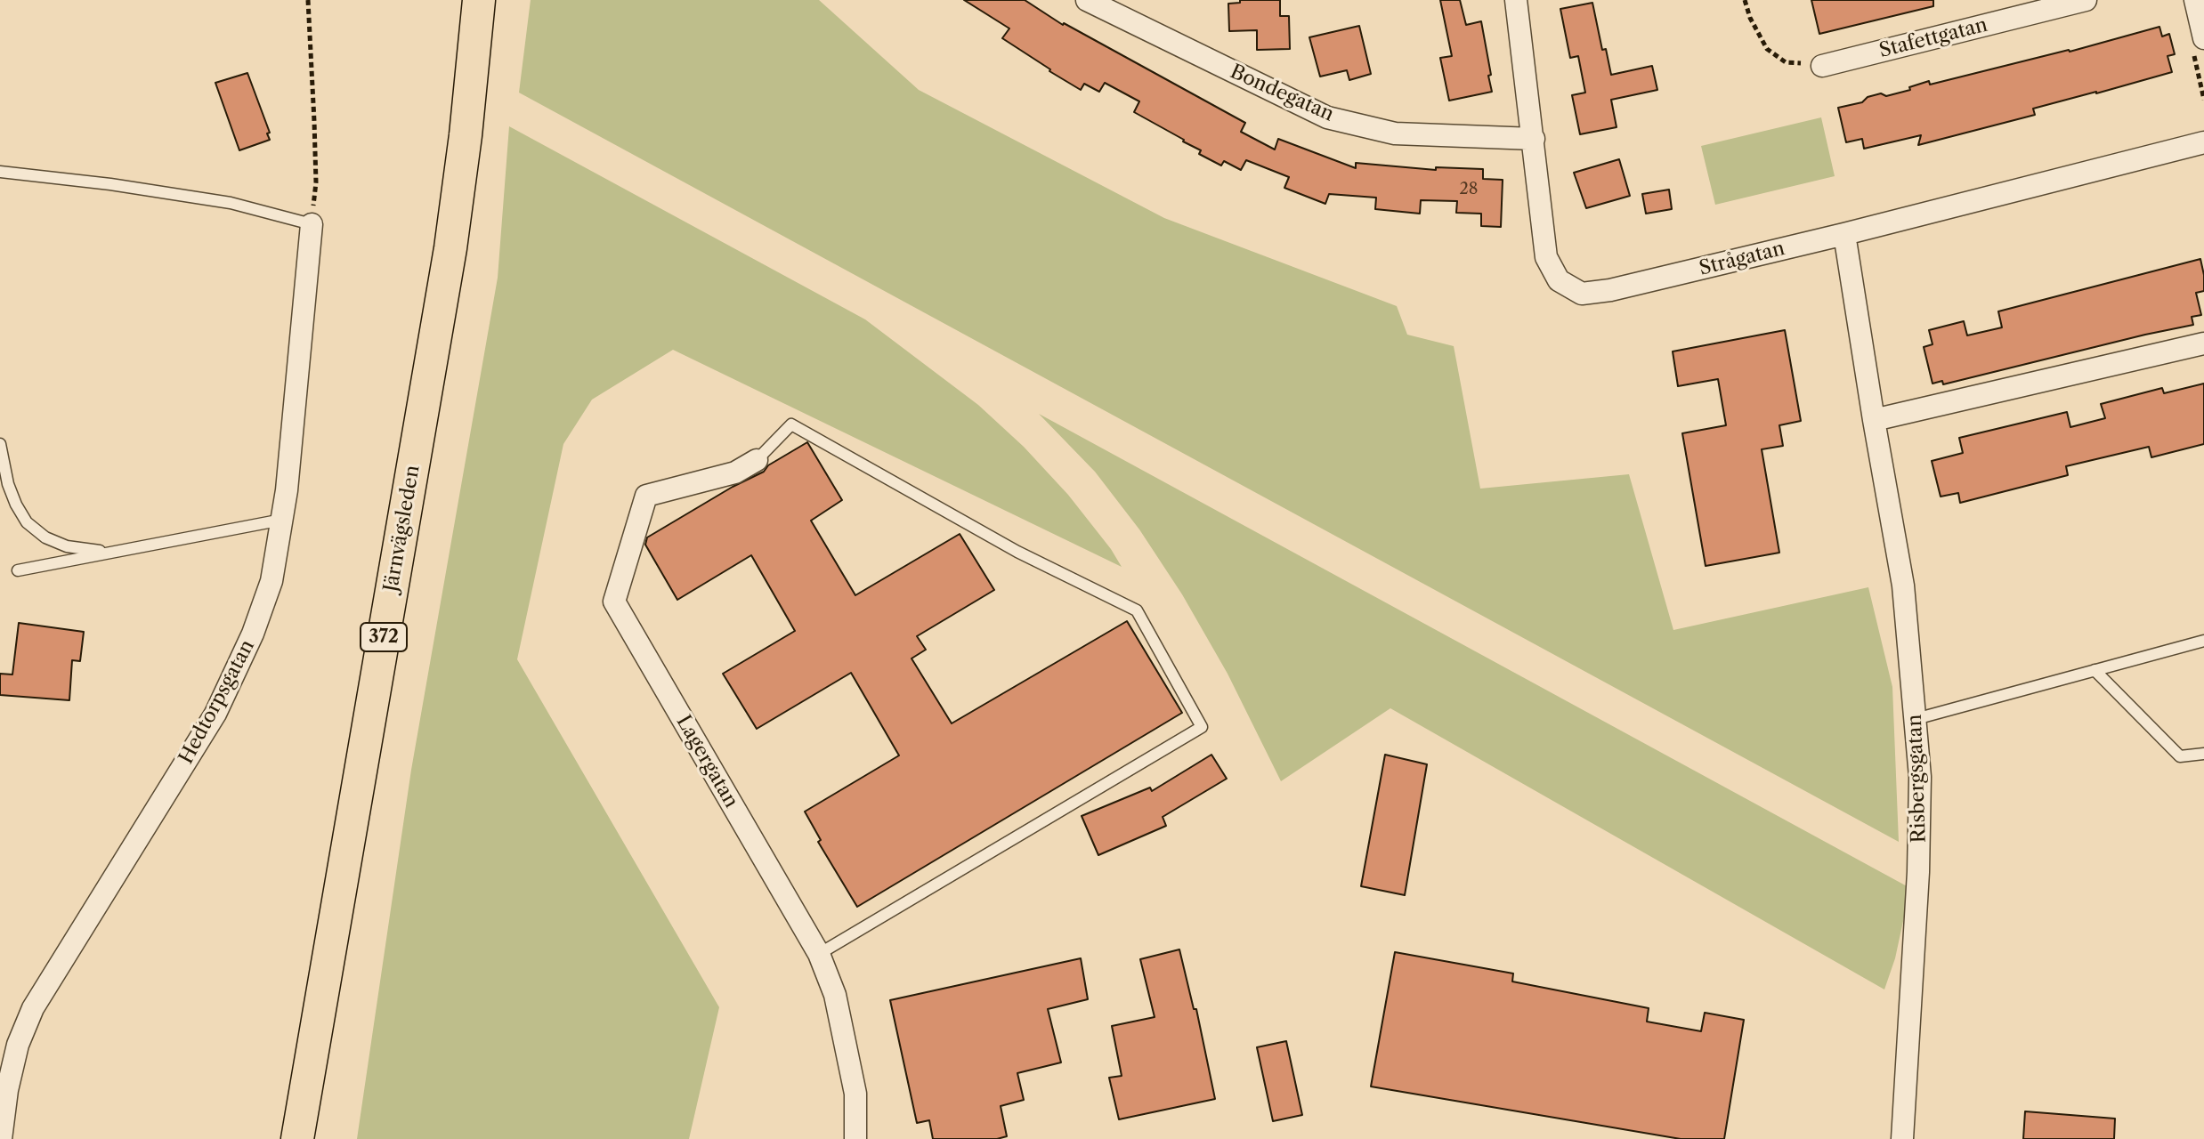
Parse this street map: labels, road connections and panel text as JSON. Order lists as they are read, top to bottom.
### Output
{
  "streets": {
    "main road": ["Järnvägsleden", "372"],
    "street": [
      "Stafettgatan",
      "Bondegatan",
      "Strågatan",
      "Hedtorpsgatan",
      "Lagergatan",
      "Risbergsgatan"
    ]
  },
  "crossings": [
    ["Bondegatan", "Strågatan"],
    ["Strågatan", "Risbergsgatan"]
  ],
  "house_numbers": ["28"]
}
